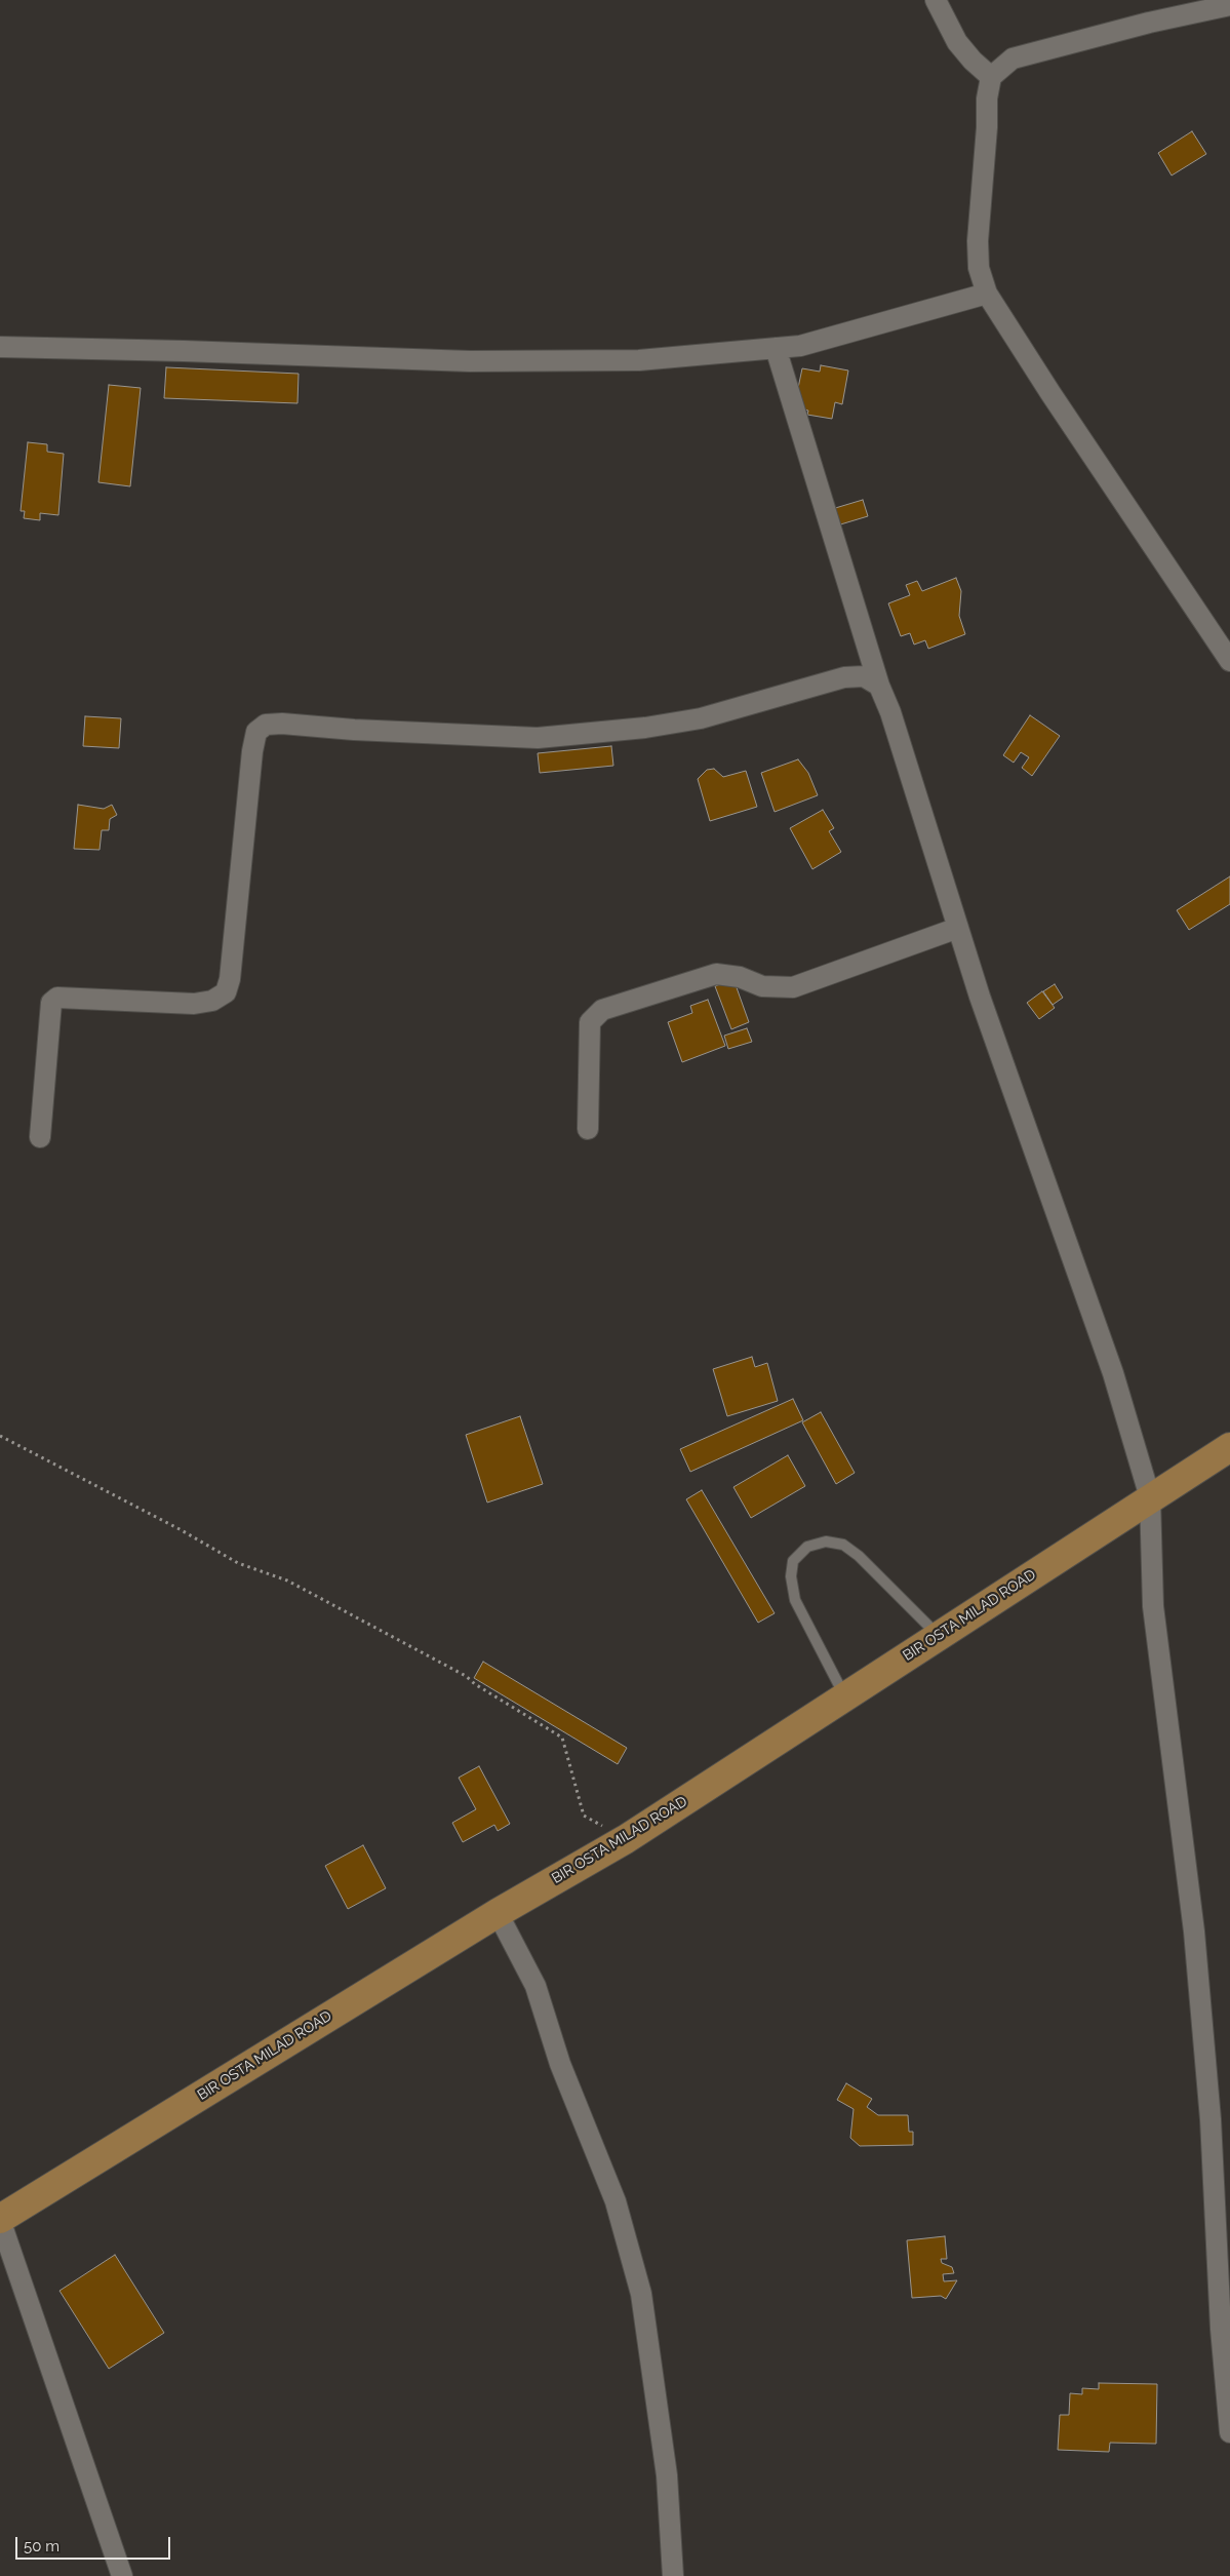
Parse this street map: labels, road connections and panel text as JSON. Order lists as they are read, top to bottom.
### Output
{
  "streets": {
    "main road": ["BIR OSTA MILAD ROAD"]
  },
  "scale_bar": "50 m"
}
